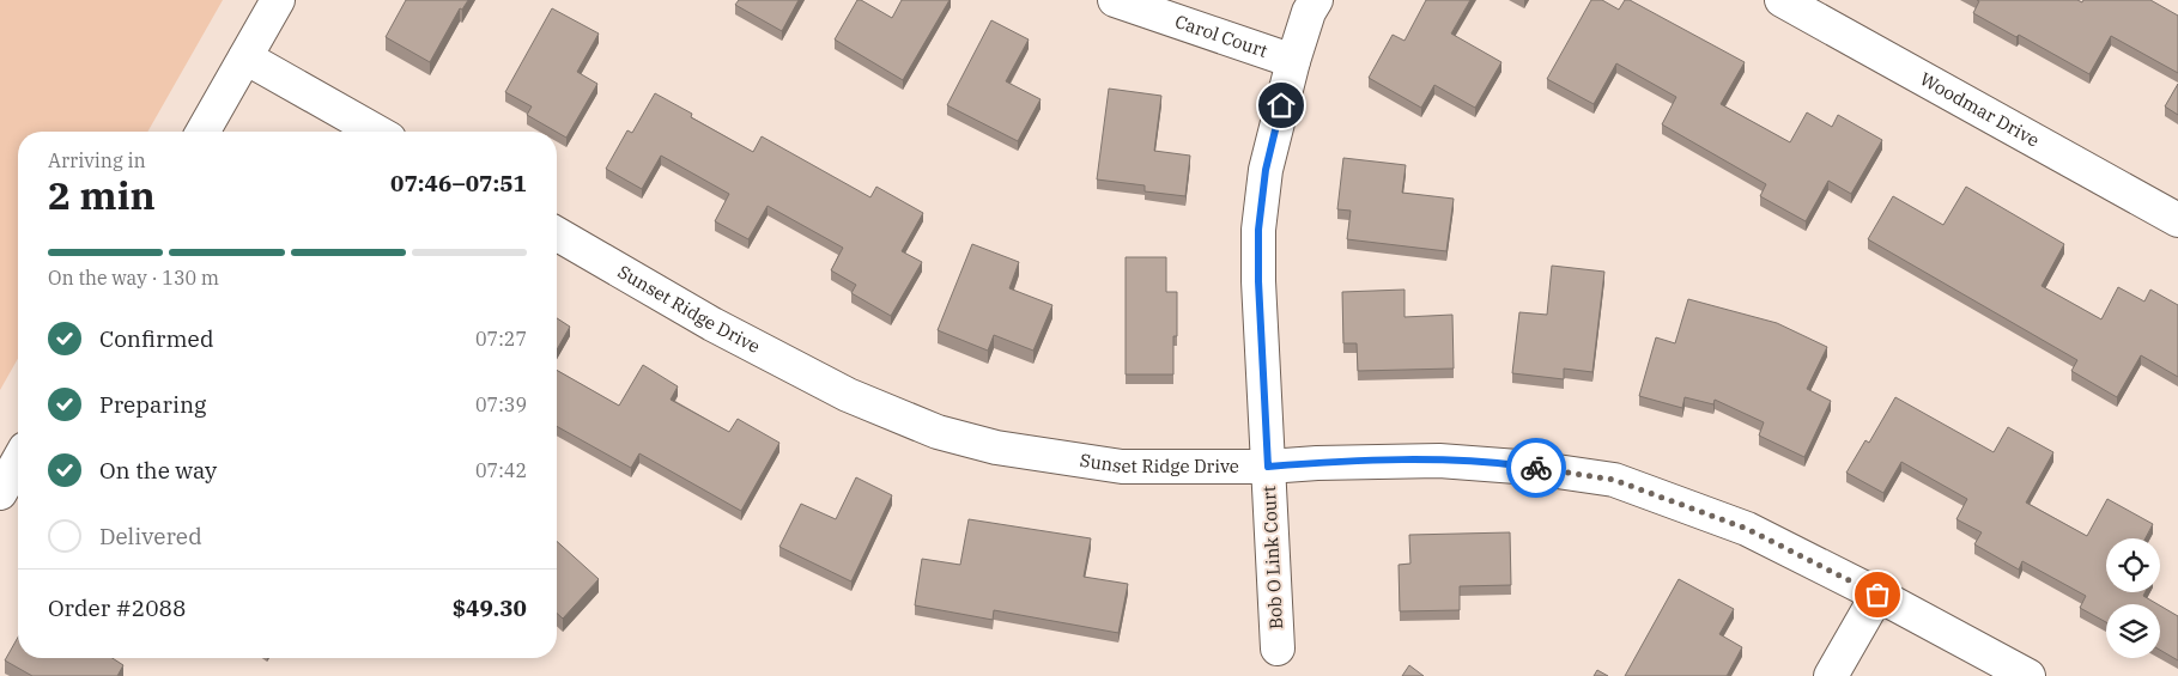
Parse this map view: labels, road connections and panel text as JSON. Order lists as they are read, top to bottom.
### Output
{
  "streets": {
    "street": [
      "Carol Court",
      "Woodmar Drive",
      "Sunset Ridge Drive",
      "Bob O Link Court"
    ]
  },
  "crossings": [
    ["Carol Court", "Bob O Link Court"],
    ["Sunset Ridge Drive", "Bob O Link Court"]
  ],
  "page": {
    "heading": ["2 min", "Arriving in", "07:46–07:51"],
    "panel": ["Order #2088", "$49.30"],
    "bar": "On the way · 130 m",
    "list": [
      ["Confirmed", "07:27"],
      ["Preparing", "07:39"],
      ["On the way", "07:42"],
      "Delivered"
    ]
  }
}
